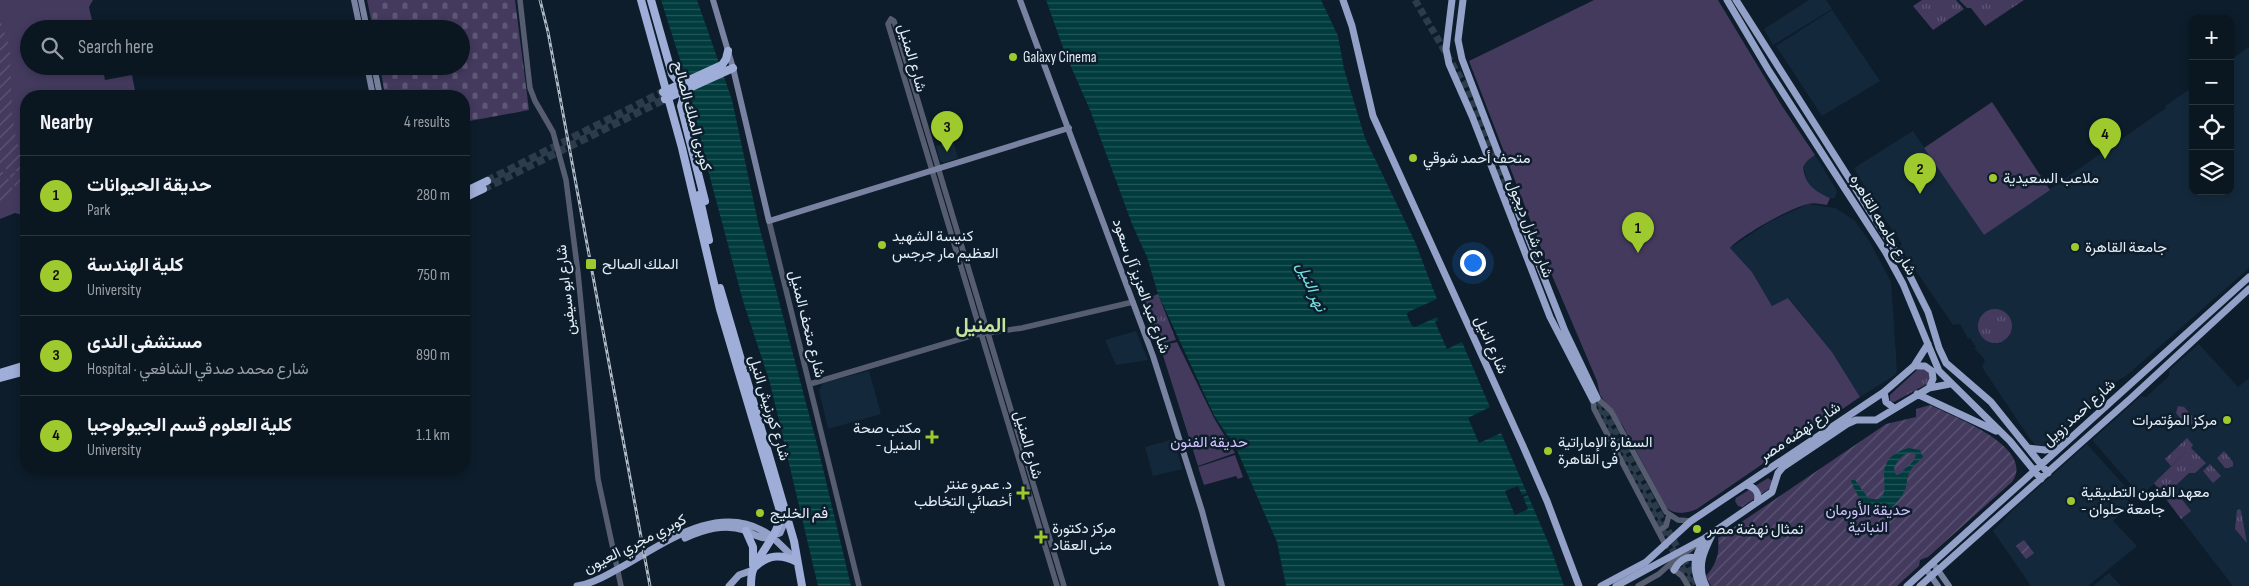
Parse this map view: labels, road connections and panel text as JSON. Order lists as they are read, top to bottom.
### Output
{
  "streets": {
    "highway": ["كوبرى الملك الصالح", "شارع كورنيش النيل"],
    "main road": [
      "شارع جامعه القاهره",
      "شارع شارل ديجول",
      "شارع عبد العزيز آل سعود",
      "شارع متحف المنيل",
      "شارع النيل",
      "شارع احمد زويل",
      "شارع نهضه مصر",
      "كوبري مجري العيون"
    ],
    "street": ["شارع المنيل", "شارع ابو سيفين"]
  },
  "crossings": [
    ["كوبرى الملك الصالح", "شارع كورنيش النيل"],
    ["شارع جامعه القاهره", "شارع احمد زويل"],
    ["شارع جامعه القاهره", "شارع نهضه مصر"]
  ],
  "districts": ["المنيل"],
  "water": ["نهر النيل"],
  "parks": ["حديقة الفنون", "حديقة الأورمان النباتية"],
  "places": {
    "other": [
      "Galaxy Cinema",
      "متحف أحمد شوقي",
      "ملاعب السعيدية",
      "كنيسة الشهيد العظيم مار جرجس",
      "جامعة القاهرة",
      "مركز المؤتمرات",
      "السفارة الإماراتية فى القاهرة",
      "معهد الفنون التطبيقية - جامعة حلوان",
      "فم الخليج",
      "تمثال نهضة مصر"
    ],
    "transit": ["الملك الصالح"],
    "health": ["مكتب صحة - المنيل", "د. عمرو عنتر أخصائي التخاطب", "مركز دكتورة منى العقاد"]
  },
  "page": {
    "map_buttons": ["+", "−"],
    "search": "Search here",
    "heading": ["Nearby", "4 results"],
    "pins": [
      "3",
      "4",
      "2",
      "1"
    ],
    "list": [
      {
        "mark": "1",
        "name": "حديقة الحيوانات",
        "note": "Park",
        "value": "280 m"
      },
      {
        "mark": "2",
        "name": "كلية الهندسة",
        "note": "University",
        "value": "750 m"
      },
      {
        "mark": "3",
        "name": "مستشفى الندى",
        "note": "Hospital · شارع محمد صدقي الشافعي",
        "value": "890 m"
      },
      {
        "mark": "4",
        "name": "كلية العلوم قسم الجيولوجيا",
        "note": "University",
        "value": "1.1 km"
      }
    ]
  }
}
